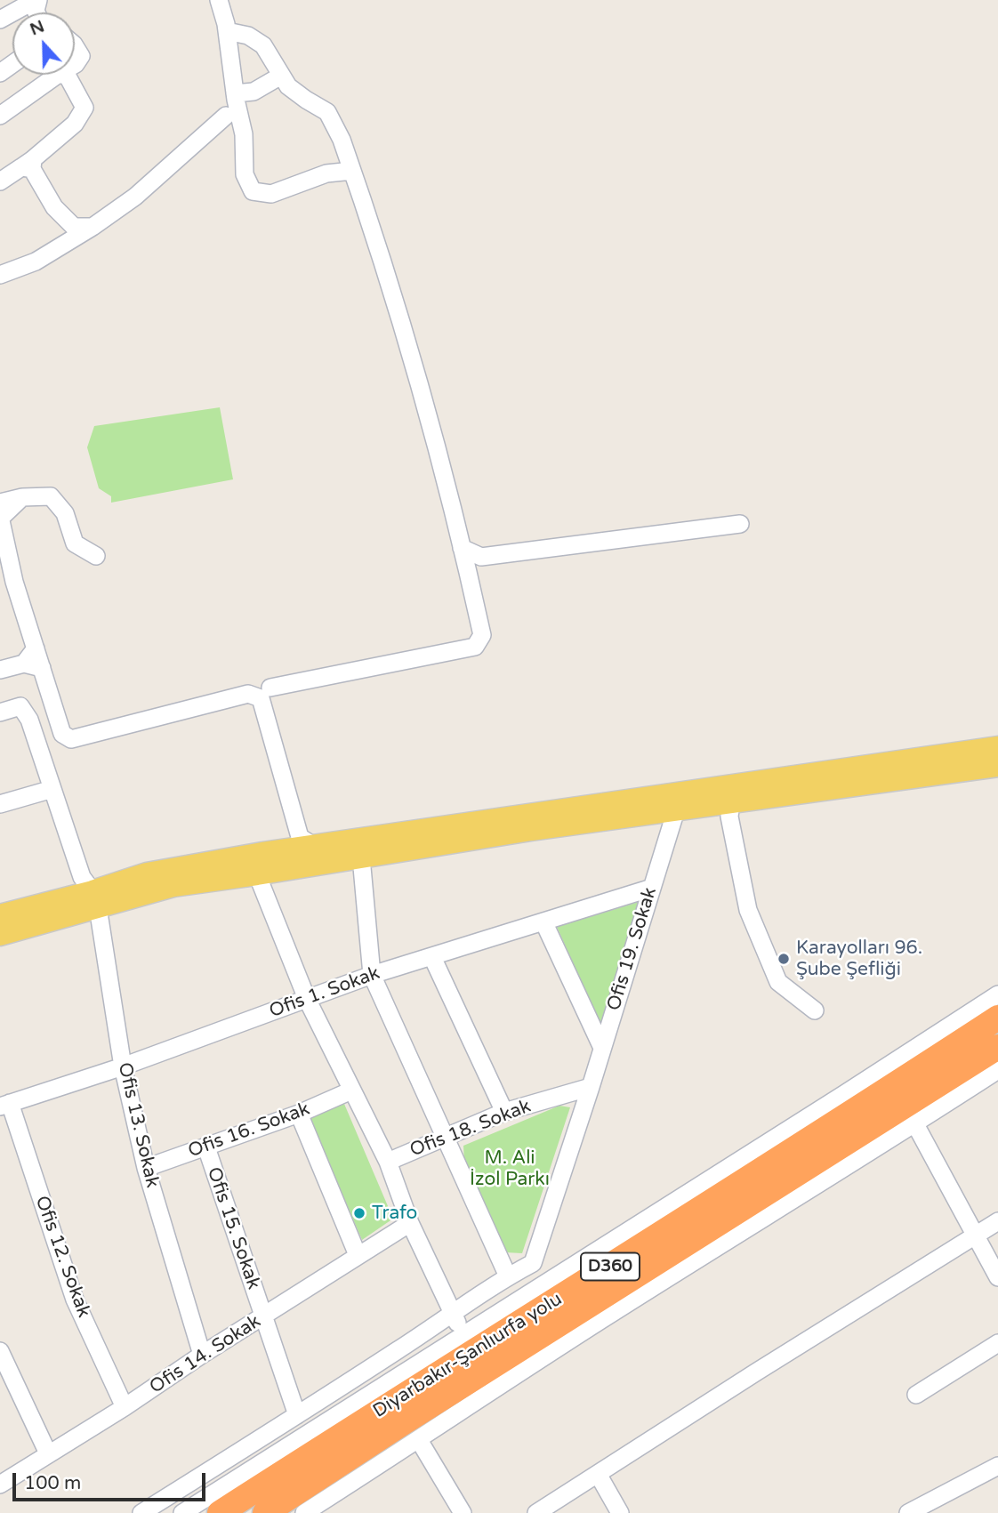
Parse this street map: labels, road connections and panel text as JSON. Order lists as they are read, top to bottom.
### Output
{
  "streets": {
    "highway": ["D360", "Diyarbakır-Şanlıurfa yolu"],
    "street": [
      "Ofis 19. Sokak",
      "Ofis 1. Sokak",
      "Ofis 13. Sokak",
      "Ofis 18. Sokak",
      "Ofis 16. Sokak",
      "Ofis 15. Sokak",
      "Ofis 12. Sokak",
      "Ofis 14. Sokak"
    ]
  },
  "crossings": [
    ["Ofis 19. Sokak", "Ofis 1. Sokak"],
    ["Ofis 19. Sokak", "Ofis 18. Sokak"],
    ["Ofis 1. Sokak", "Ofis 13. Sokak"],
    ["Ofis 1. Sokak", "Ofis 12. Sokak"],
    ["Ofis 13. Sokak", "Ofis 16. Sokak"],
    ["Ofis 13. Sokak", "Ofis 14. Sokak"],
    ["Ofis 16. Sokak", "Ofis 15. Sokak"],
    ["Ofis 15. Sokak", "Ofis 14. Sokak"],
    ["Ofis 12. Sokak", "Ofis 14. Sokak"]
  ],
  "parks": ["M. Ali İzol Parkı"],
  "places": ["Karayolları 96. Şube Şefliği", "Trafo"],
  "scale_bar": "100 m",
  "north": "top"
}
